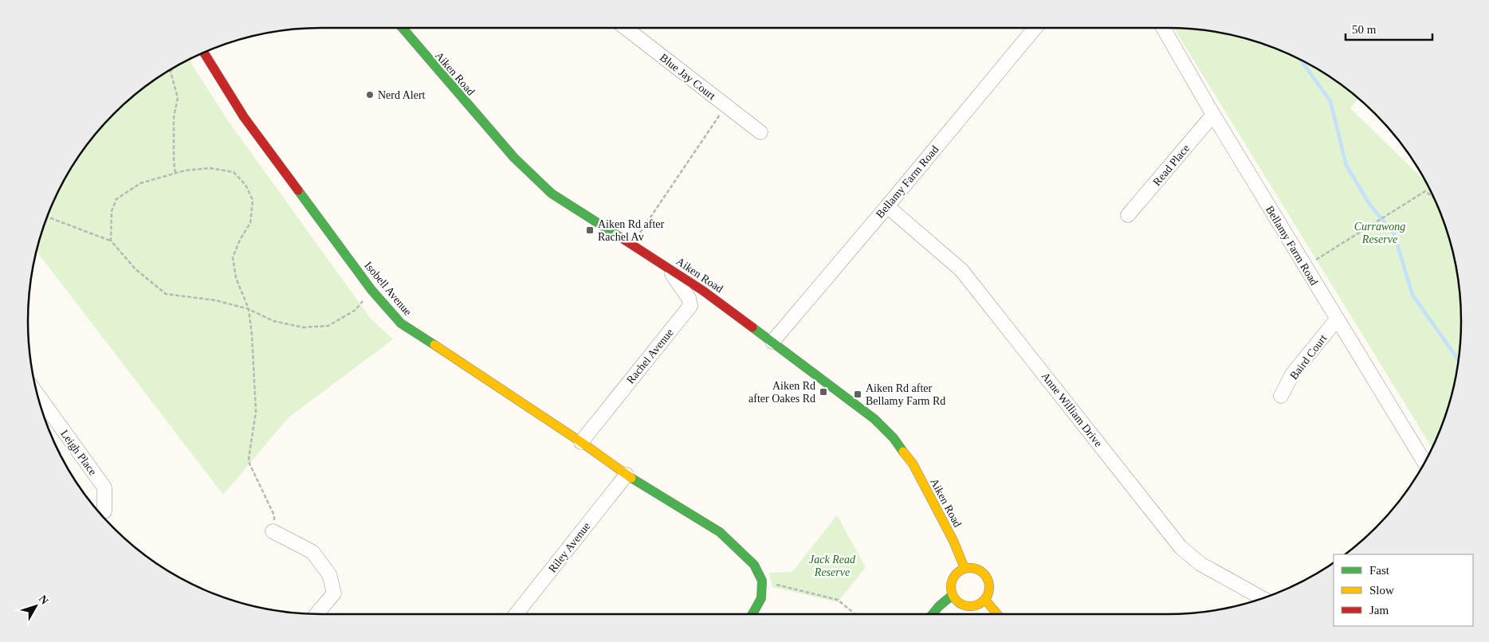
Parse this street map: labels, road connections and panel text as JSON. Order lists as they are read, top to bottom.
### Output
{
  "streets": {
    "street": [
      "Aiken Road",
      "Blue Jay Court",
      "Read Place",
      "Bellamy Farm Road",
      "Isobell Avenue",
      "Rachel Avenue",
      "Baird Court",
      "Anne William Drive",
      "Leigh Place",
      "Riley Avenue"
    ]
  },
  "crossings": [
    ["Aiken Road", "Bellamy Farm Road"],
    ["Aiken Road", "Rachel Avenue"],
    ["Read Place", "Bellamy Farm Road"],
    ["Bellamy Farm Road", "Baird Court"],
    ["Bellamy Farm Road", "Anne William Drive"],
    ["Isobell Avenue", "Rachel Avenue"],
    ["Isobell Avenue", "Riley Avenue"]
  ],
  "parks": ["Currawong Reserve", "Jack Read Reserve"],
  "places": {
    "other": ["Nerd Alert"],
    "transit": ["Aiken Rd after Rachel Av", "Aiken Rd after Oakes Rd", "Aiken Rd after Bellamy Farm Rd"]
  },
  "legend": ["Fast", "Slow", "Jam"],
  "scale_bar": "50 m",
  "north": "top right"
}
